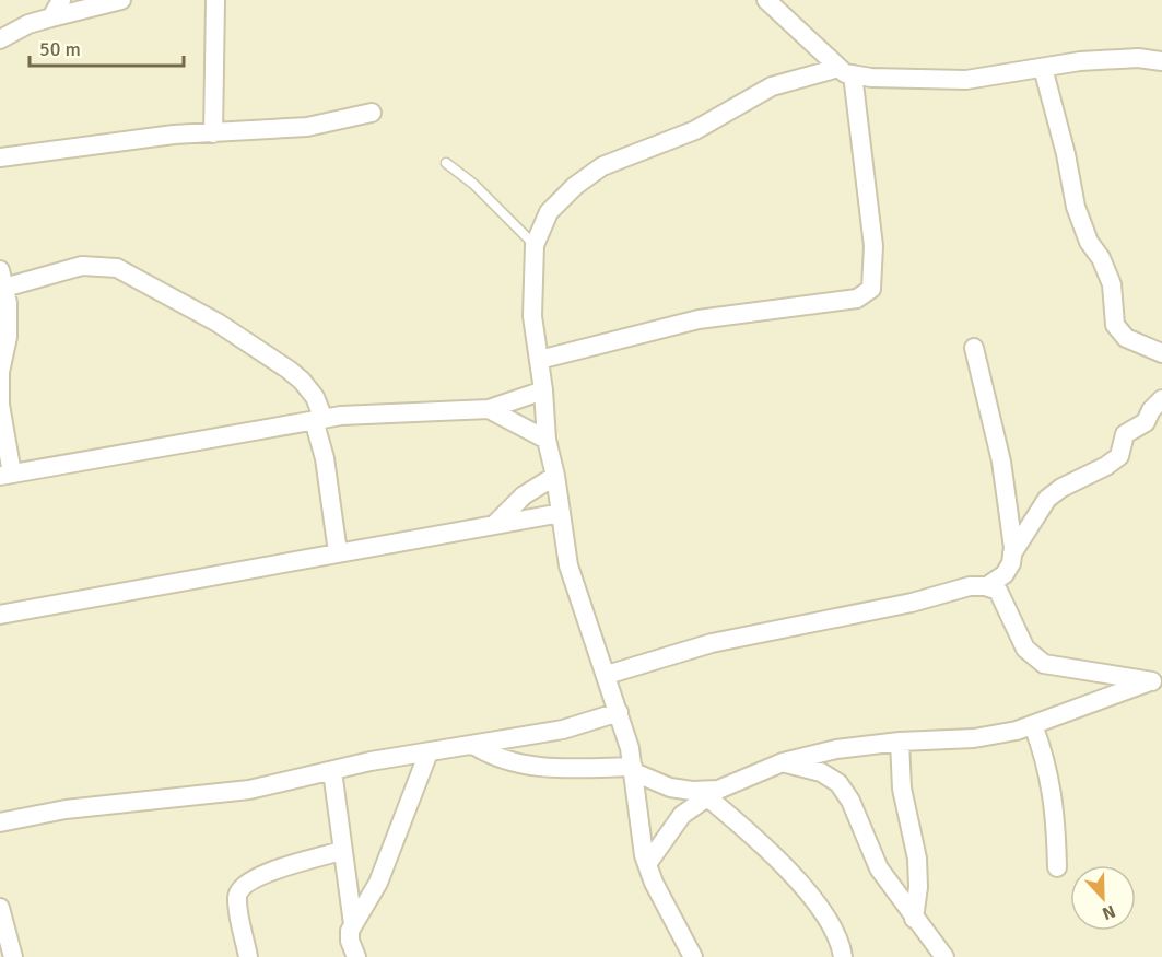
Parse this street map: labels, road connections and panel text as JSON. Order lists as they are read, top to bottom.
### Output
{
  "scale_bar": "50 m",
  "north": "bottom"
}
